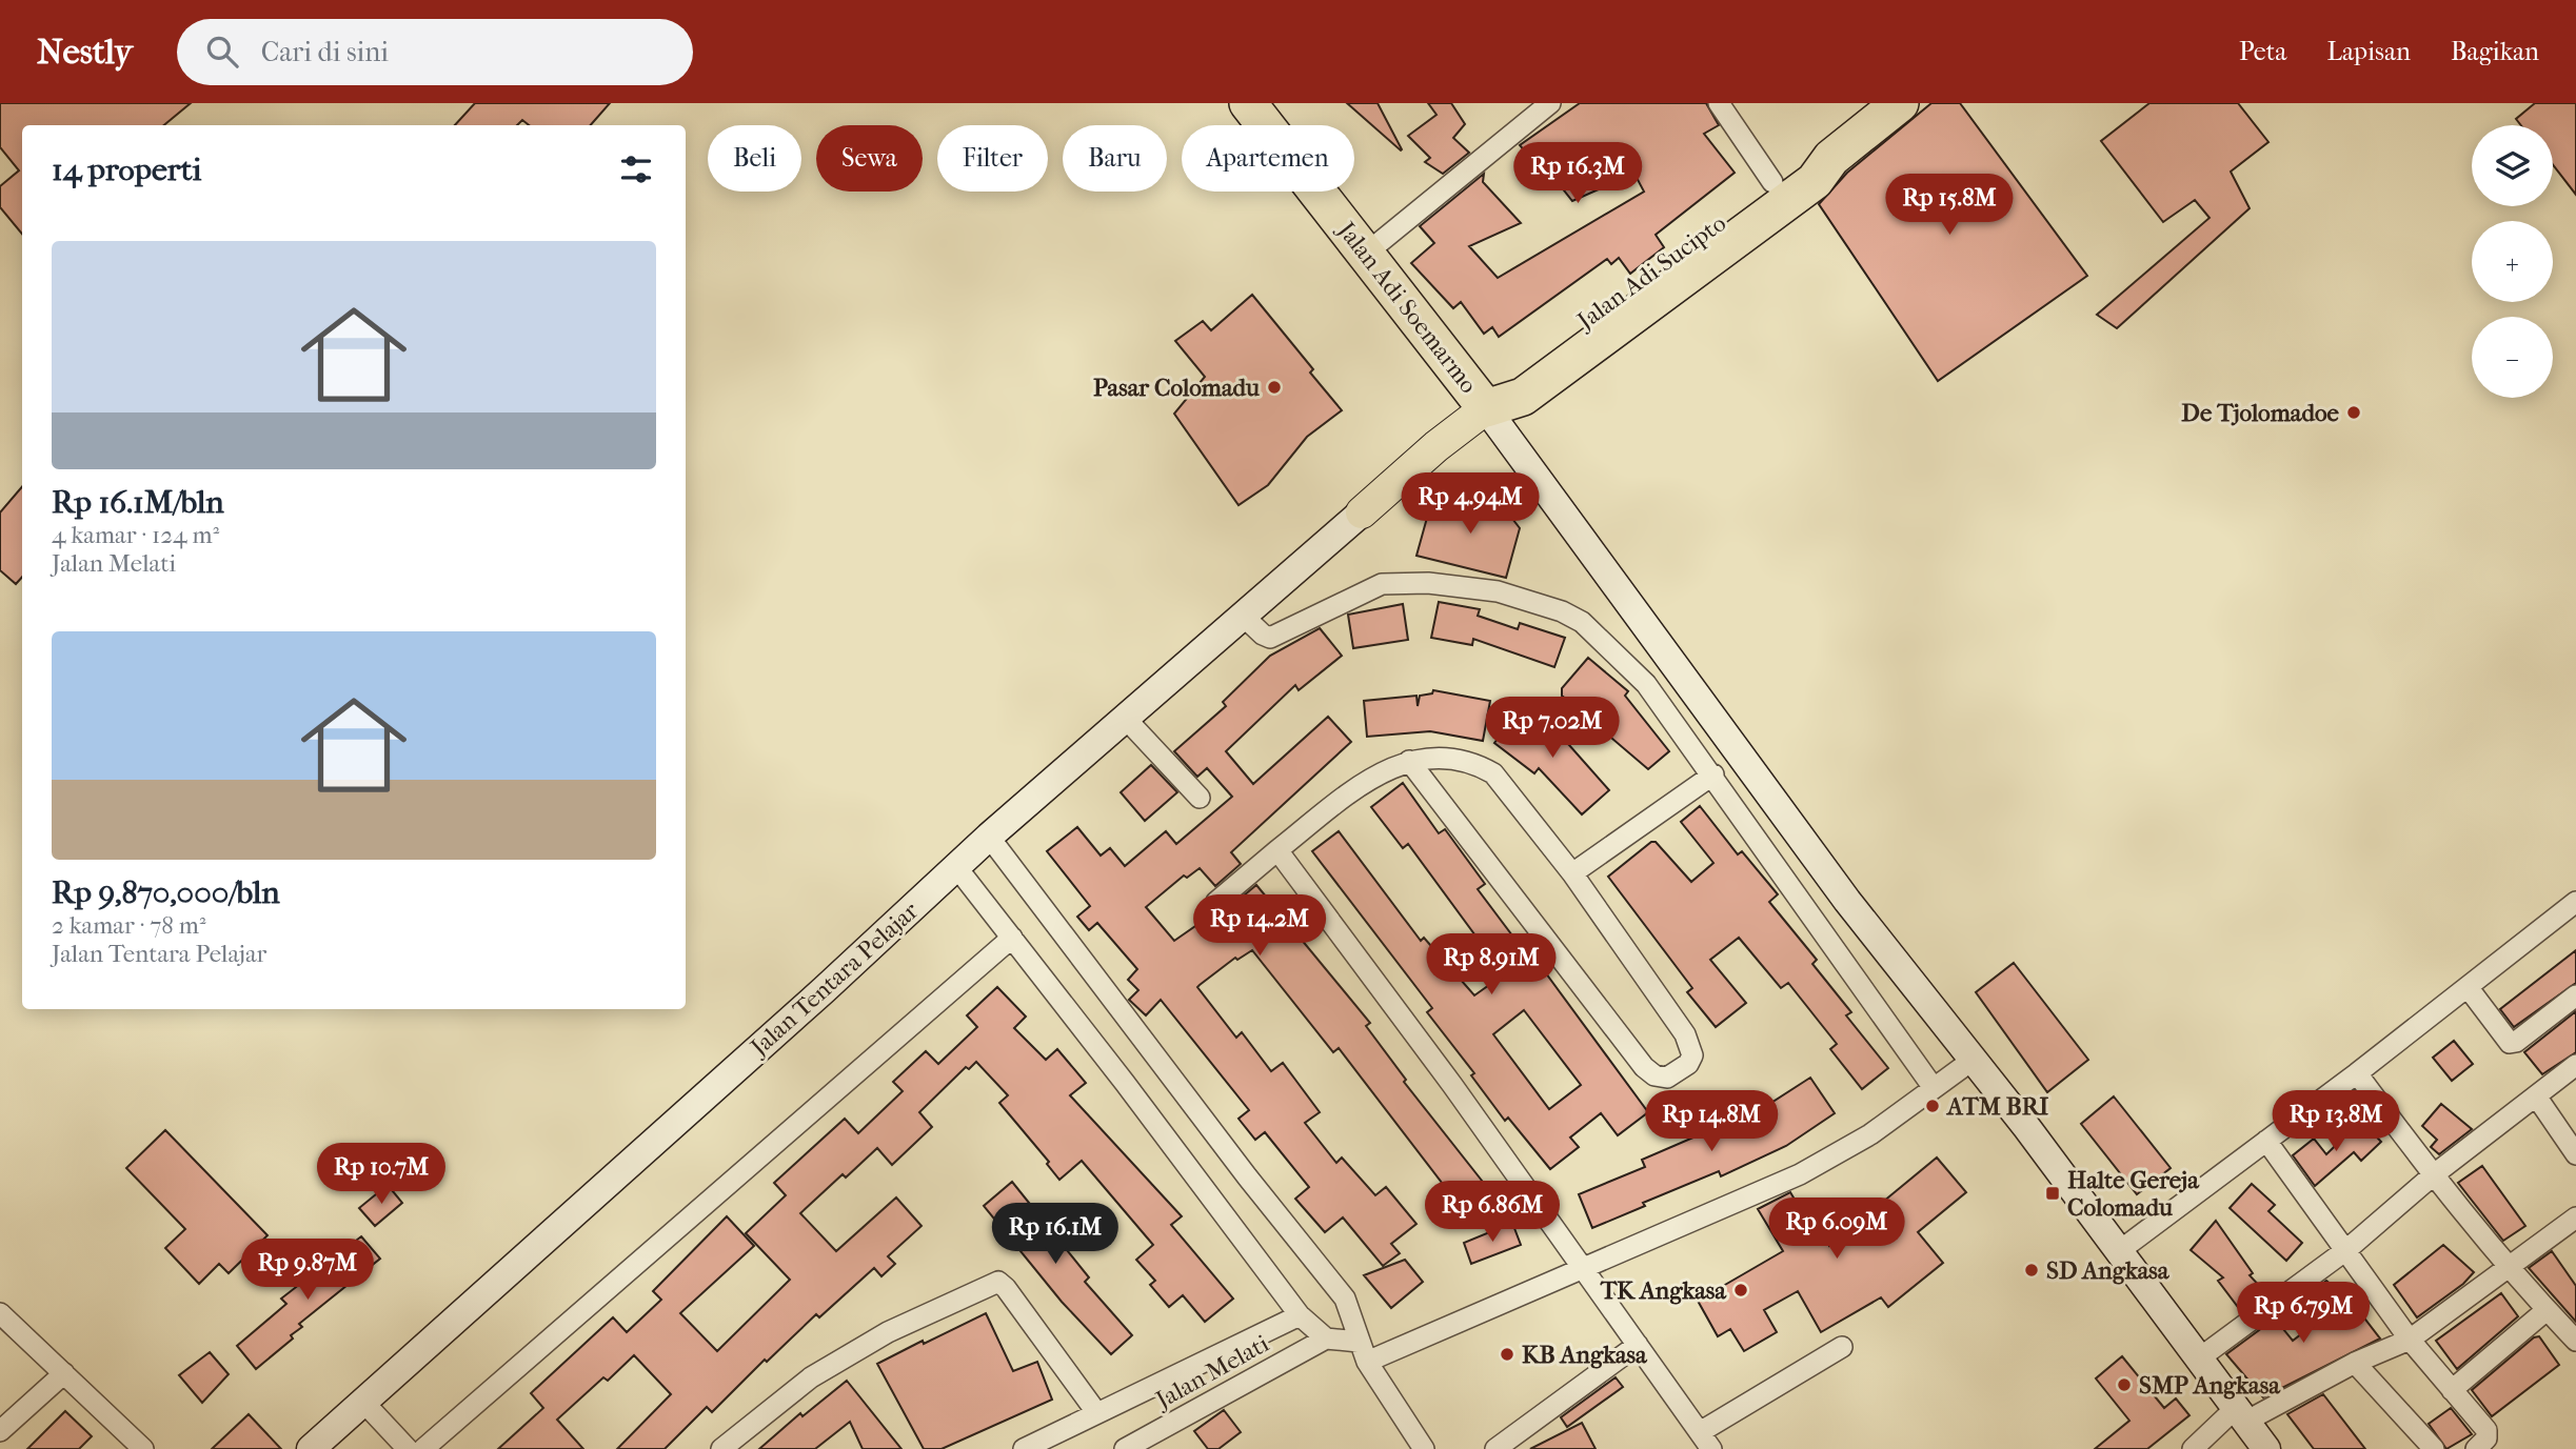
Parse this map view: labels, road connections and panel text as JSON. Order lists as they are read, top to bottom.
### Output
{
  "streets": {
    "highway": ["Jalan Adi Sucipto", "Jalan Adi Soemarmo"],
    "main road": ["Jalan Tentara Pelajar"],
    "street": ["Jalan Melati"]
  },
  "crossings": [
    ["Jalan Adi Sucipto", "Jalan Adi Soemarmo"],
    ["Jalan Adi Sucipto", "Jalan Tentara Pelajar"]
  ],
  "places": {
    "other": [
      "Pasar Colomadu",
      "De Tjolomadoe",
      "ATM BRI",
      "SD Angkasa",
      "TK Angkasa",
      "KB Angkasa",
      "SMP Angkasa"
    ],
    "transit": ["Halte Gereja Colomadu"]
  },
  "page": {
    "header": "Nestly",
    "search": "Cari di sini",
    "nav": ["Peta", "Lapisan", "Bagikan"],
    "map_buttons": ["+", "−"],
    "chip": [
      "Beli",
      "Sewa",
      "Filter",
      "Baru",
      "Apartemen"
    ],
    "heading": "14 properti",
    "price": [
      "Rp 16.3M",
      "Rp 15.8M",
      "Rp 4.94M",
      "Rp 7.02M",
      "Rp 14.2M",
      "Rp 8.91M",
      "Rp 14.8M",
      "Rp 13.8M",
      "Rp 10.7M",
      "Rp 6.86M",
      "Rp 6.09M",
      "Rp 16.1M",
      "Rp 9.87M",
      "Rp 6.79M"
    ],
    "list": [
      {
        "name": "Rp 16.1M/bln",
        "note": "4 kamar · 124 m² · Jalan Melati"
      },
      {
        "name": "Rp 9,870,000/bln",
        "note": "2 kamar · 78 m² · Jalan Tentara Pelajar"
      }
    ]
  }
}
